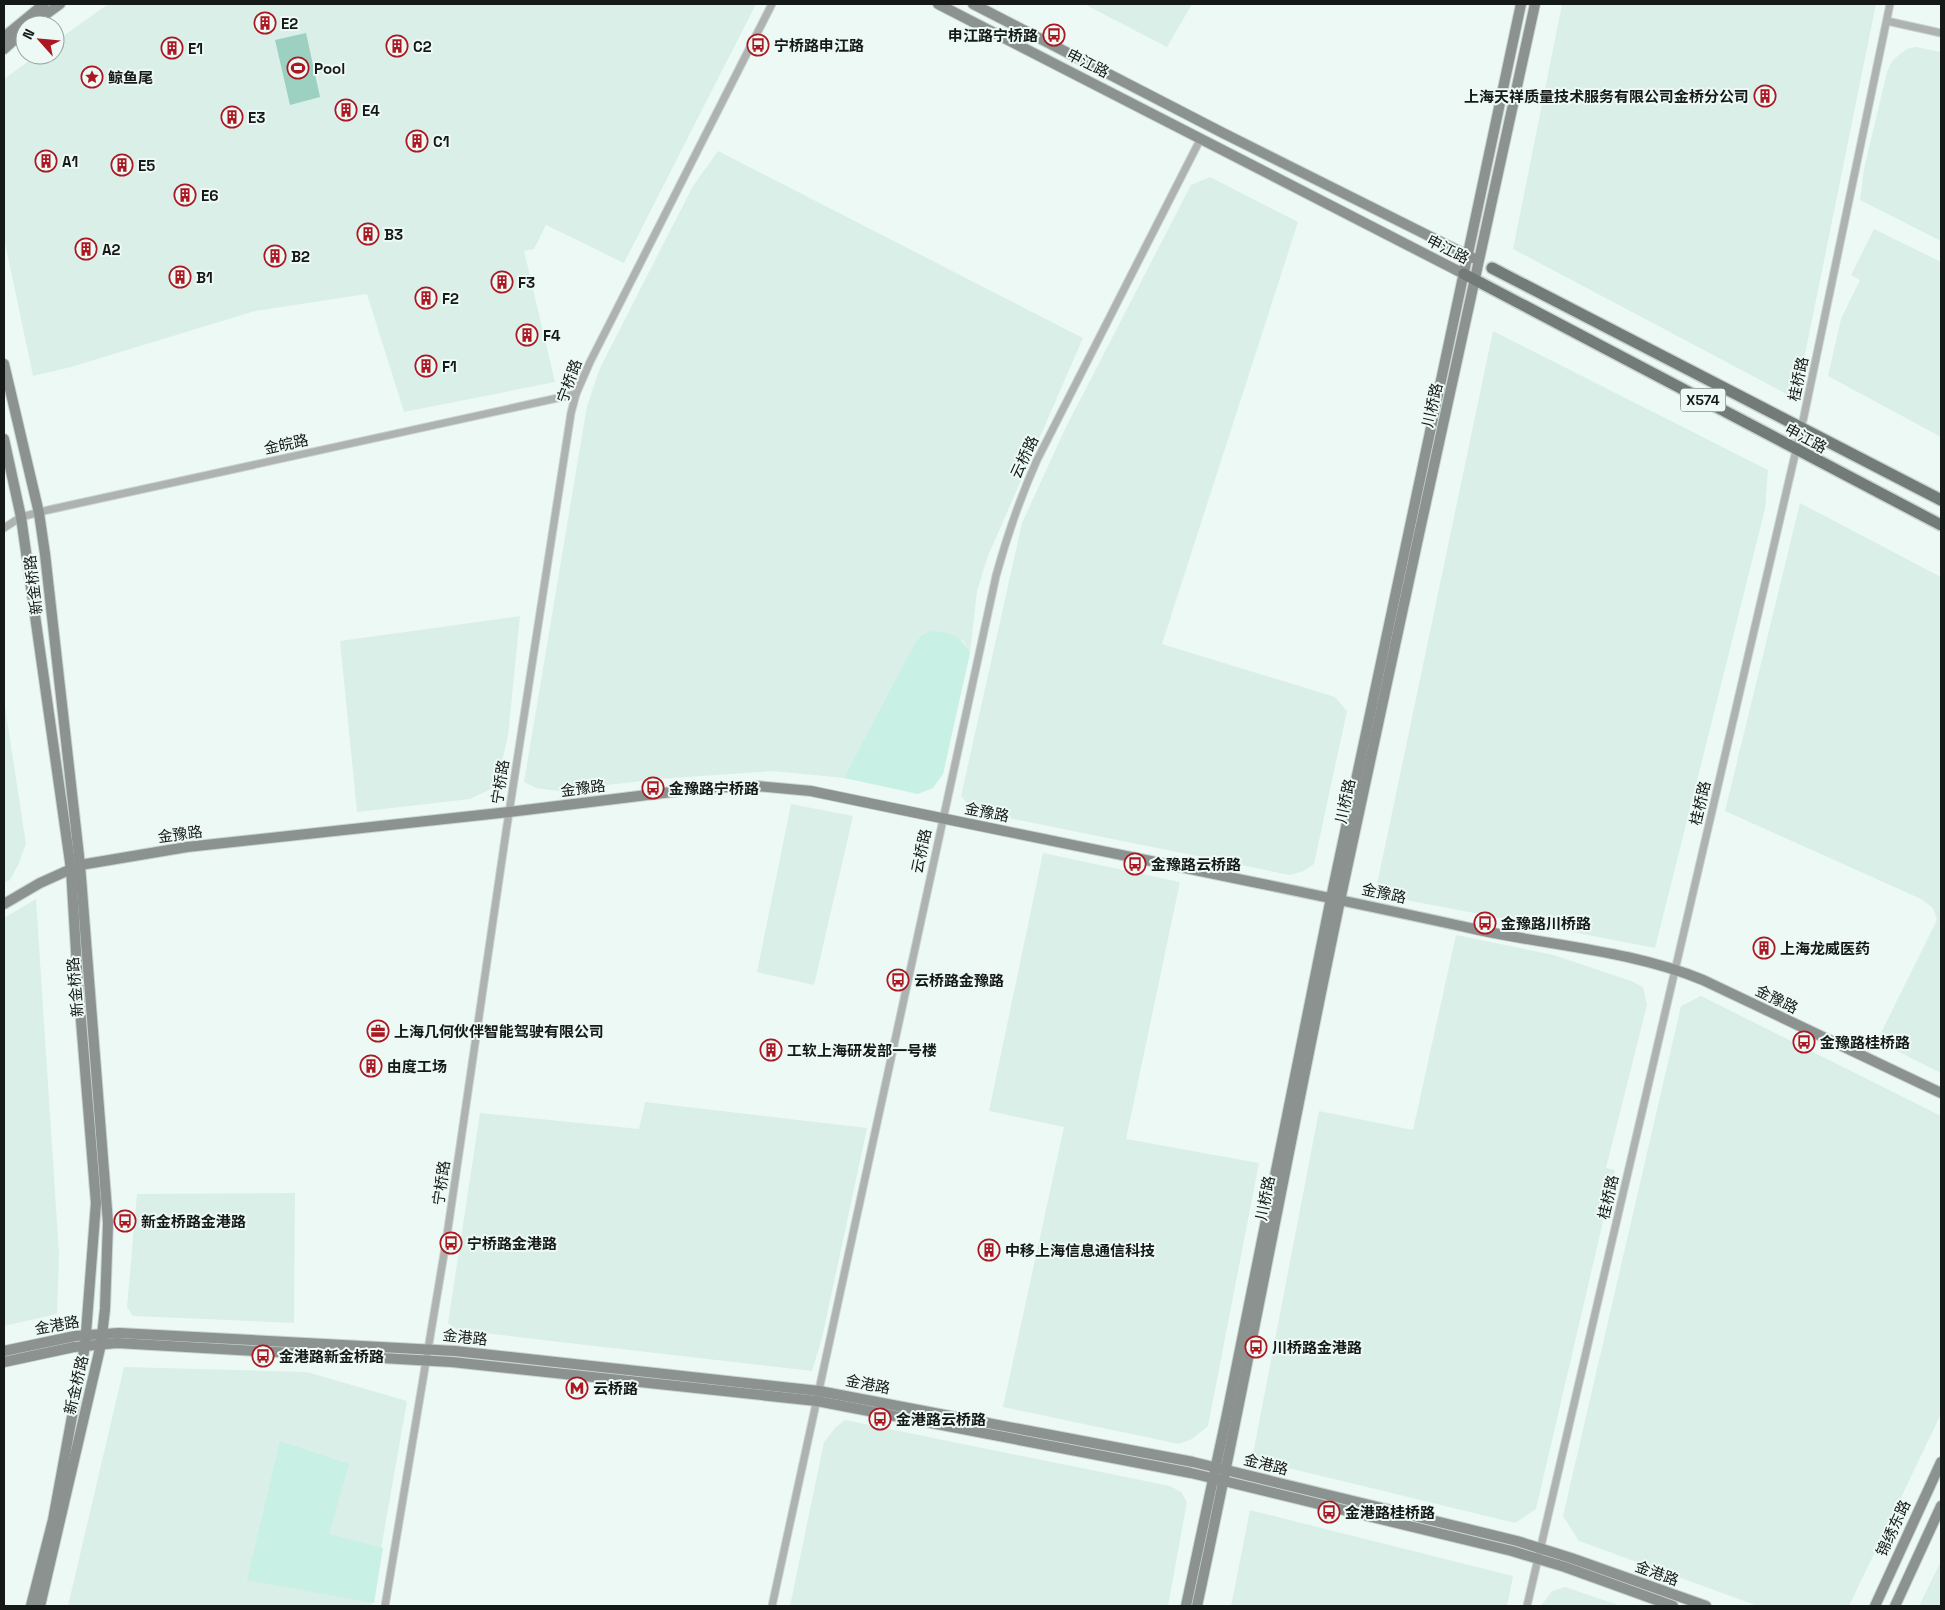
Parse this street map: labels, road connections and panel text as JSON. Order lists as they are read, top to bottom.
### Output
{
  "streets": {
    "main road": ["申江路", "X574"],
    "street": [
      "桂桥路",
      "宁桥路",
      "川桥路",
      "金皖路",
      "云桥路",
      "新金桥路",
      "金豫路",
      "金港路",
      "锦绣东路"
    ]
  },
  "crossings": [
    ["申江路", "桂桥路"],
    ["申江路", "川桥路"],
    ["申江路", "云桥路"],
    ["桂桥路", "金豫路"],
    ["桂桥路", "金港路"],
    ["宁桥路", "金皖路"],
    ["宁桥路", "金豫路"],
    ["宁桥路", "金港路"],
    ["川桥路", "金豫路"],
    ["川桥路", "金港路"],
    ["金皖路", "新金桥路"],
    ["云桥路", "金豫路"],
    ["云桥路", "金港路"],
    ["新金桥路", "金豫路"],
    ["新金桥路", "金港路"]
  ],
  "places": {
    "building": [
      "E2",
      "C2",
      "E1",
      "上海天祥质量技术服务有限公司金桥分公司",
      "E4",
      "E3",
      "C1",
      "A1",
      "E5",
      "E6",
      "B3",
      "A2",
      "B2",
      "B1",
      "F3",
      "F2",
      "F4",
      "F1",
      "上海龙威医药",
      "工软上海研发部一号楼",
      "由度工场",
      "中移上海信息通信科技"
    ],
    "bus stop": [
      "申江路宁桥路",
      "宁桥路申江路",
      "金豫路宁桥路",
      "金豫路云桥路",
      "金豫路川桥路",
      "云桥路金豫路",
      "金豫路桂桥路",
      "新金桥路金港路",
      "宁桥路金港路",
      "川桥路金港路",
      "金港路新金桥路",
      "金港路云桥路",
      "金港路桂桥路"
    ],
    "sports": ["Pool"],
    "place": ["鲸鱼尾"],
    "office": ["上海几何伙伴智能驾驶有限公司"],
    "metro station": ["云桥路"]
  },
  "north": "top left"
}
